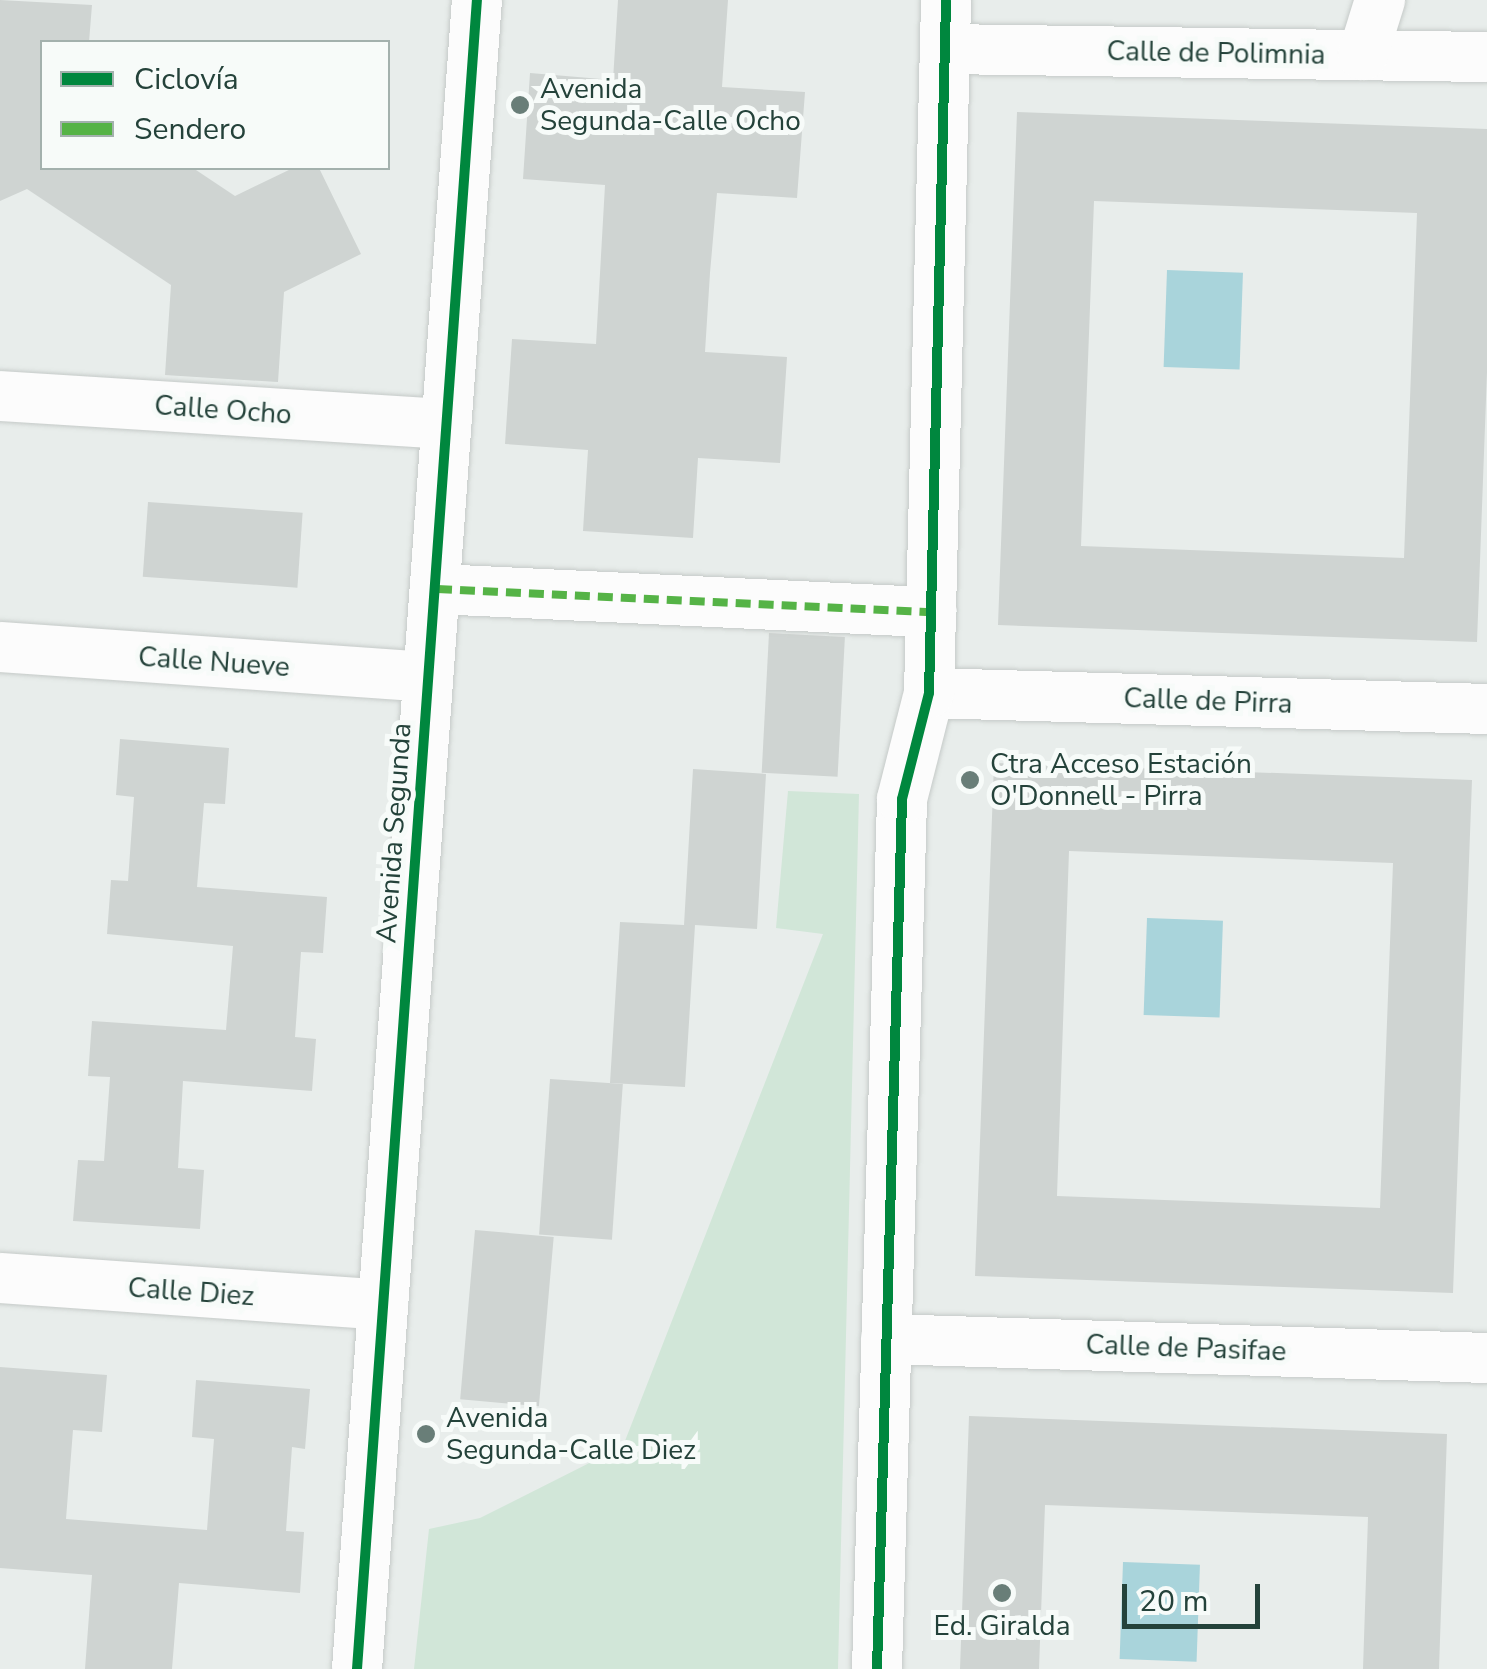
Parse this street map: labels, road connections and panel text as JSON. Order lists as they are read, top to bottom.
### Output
{
  "streets": {
    "street": [
      "Calle de Polimnia",
      "Calle Ocho",
      "Calle Nueve",
      "Calle de Pirra",
      "Avenida Segunda",
      "Calle Diez",
      "Calle de Pasifae"
    ]
  },
  "crossings": [
    ["Calle Ocho", "Avenida Segunda"],
    ["Calle Nueve", "Avenida Segunda"],
    ["Avenida Segunda", "Calle Diez"]
  ],
  "places": [
    "Avenida Segunda-Calle Ocho",
    "Ctra Acceso Estación O'Donnell - Pirra",
    "Avenida Segunda-Calle Diez",
    "Ed. Giralda"
  ],
  "legend": ["Ciclovía", "Sendero"],
  "scale_bar": "20 m"
}
